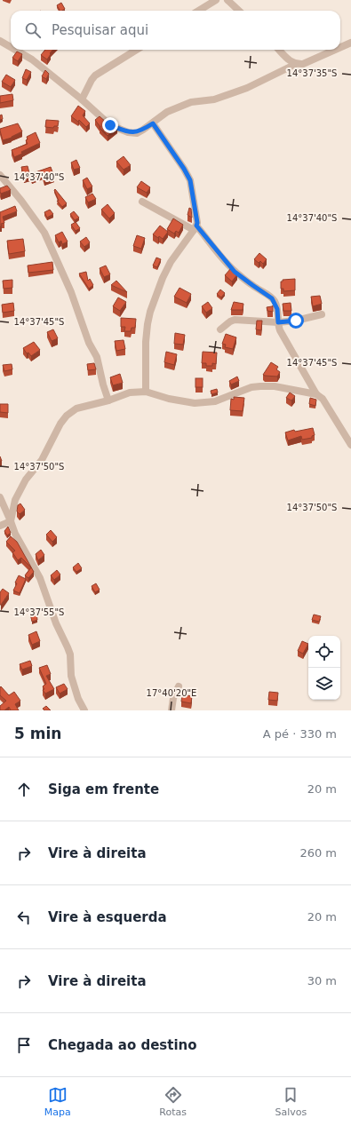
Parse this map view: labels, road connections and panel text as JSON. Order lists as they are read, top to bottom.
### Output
{
  "page": {
    "search": "Pesquisar aqui",
    "heading": ["5 min", "A pé · 330 m"],
    "list": [
      ["Siga em frente", "20 m"],
      ["Vire à direita", "260 m"],
      ["Vire à esquerda", "20 m"],
      ["Vire à direita", "30 m"],
      "Chegada ao destino"
    ],
    "nav": ["Mapa", "Rotas", "Salvos"]
  },
  "coordinates": [
    "14°37'35\"S",
    "14°37'40\"S",
    "14°37'45\"S",
    "14°37'50\"S",
    "14°37'55\"S",
    "17°40'20\"E"
  ]
}
